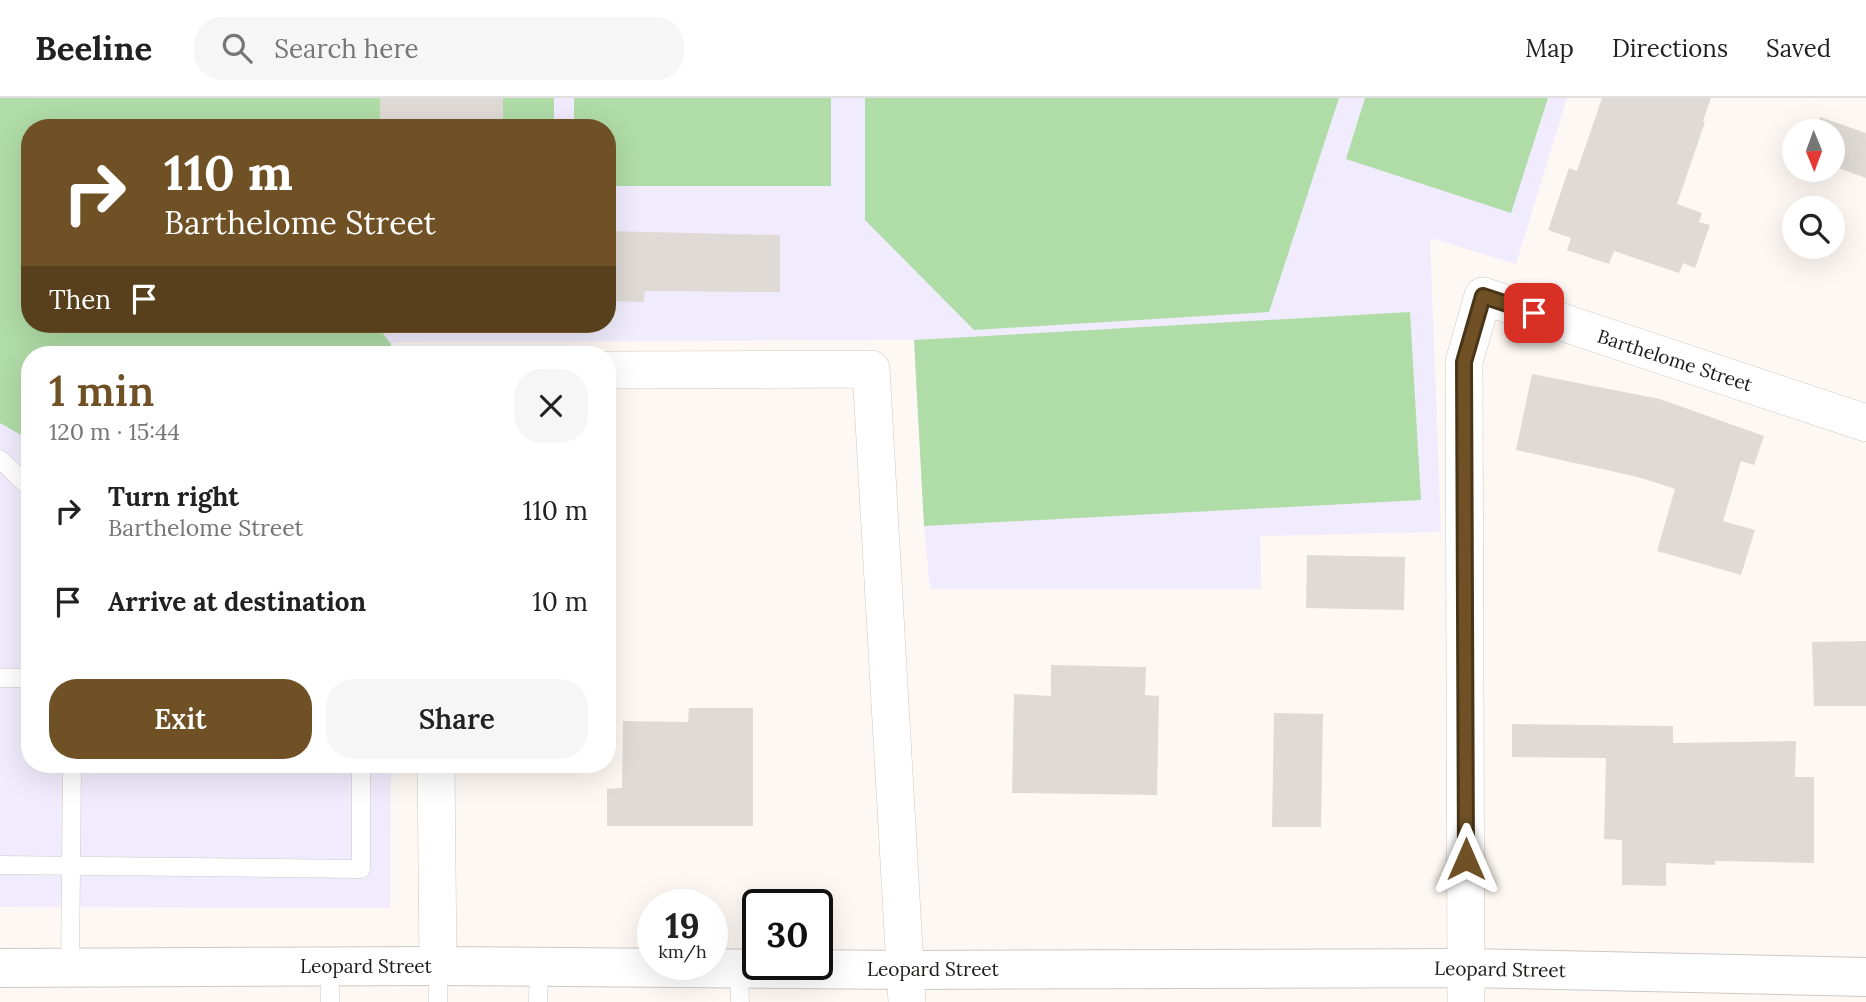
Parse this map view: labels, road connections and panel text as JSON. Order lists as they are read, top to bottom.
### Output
{
  "streets": {
    "main road": ["Leopard Street"],
    "street": ["Barthelome Street"]
  },
  "crossings": [
    ["Barthelome Street", "Leopard Street"]
  ],
  "north": "bottom",
  "page": {
    "header": "Beeline",
    "search": "Search here",
    "nav": ["Map", "Directions", "Saved"],
    "turn": ["110 m", "Barthelome Street"],
    "then": "Then",
    "heading": ["1 min", "120 m · 15:44"],
    "list": [
      {
        "name": "Turn right",
        "note": "Barthelome Street",
        "value": "110 m"
      },
      {
        "name": "Arrive at destination",
        "value": "10 m"
      }
    ],
    "buttons": ["Exit", "Share"],
    "speed": "19 km/h",
    "limit": "30"
  }
}
